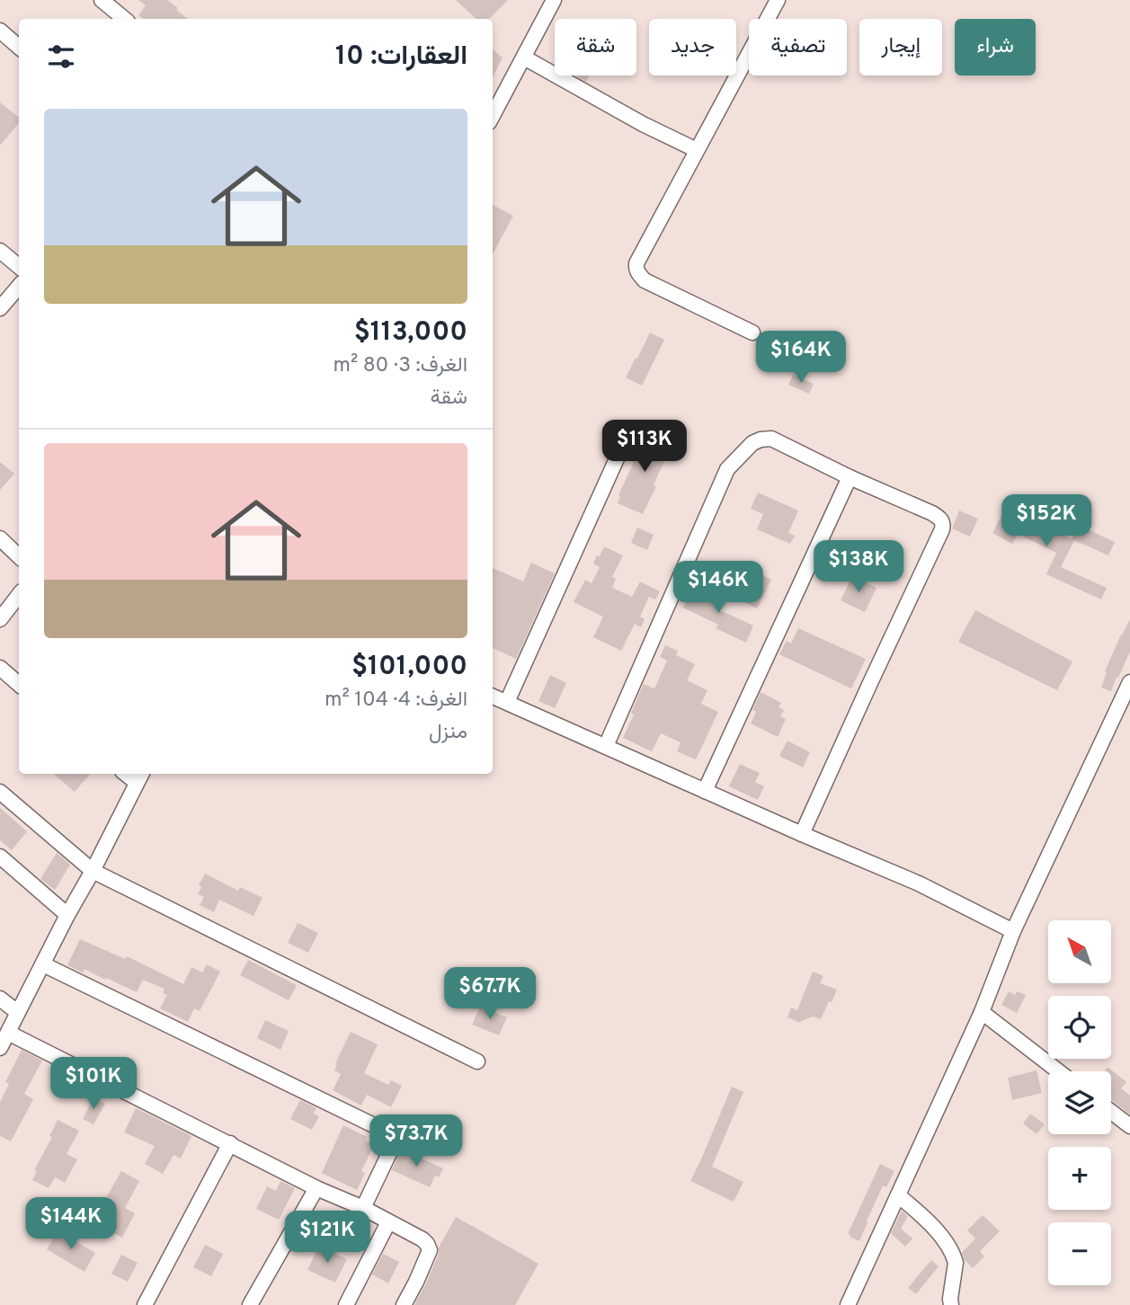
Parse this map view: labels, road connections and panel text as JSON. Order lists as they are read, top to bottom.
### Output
{
  "north": "top left",
  "page": {
    "chip": [
      "شراء",
      "إيجار",
      "تصفية",
      "جديد",
      "شقة"
    ],
    "heading": "العقارات: 10",
    "list": [
      {
        "name": "$113,000",
        "note": "الغرف: 3 · 80 m² · شقة"
      },
      {
        "name": "$101,000",
        "note": "الغرف: 4 · 104 m² · منزل"
      }
    ],
    "price": [
      "$164K",
      "$113K",
      "$152K",
      "$138K",
      "$146K",
      "$67.7K",
      "$101K",
      "$73.7K",
      "$144K",
      "$121K"
    ],
    "map_buttons": ["+", "−"]
  }
}
